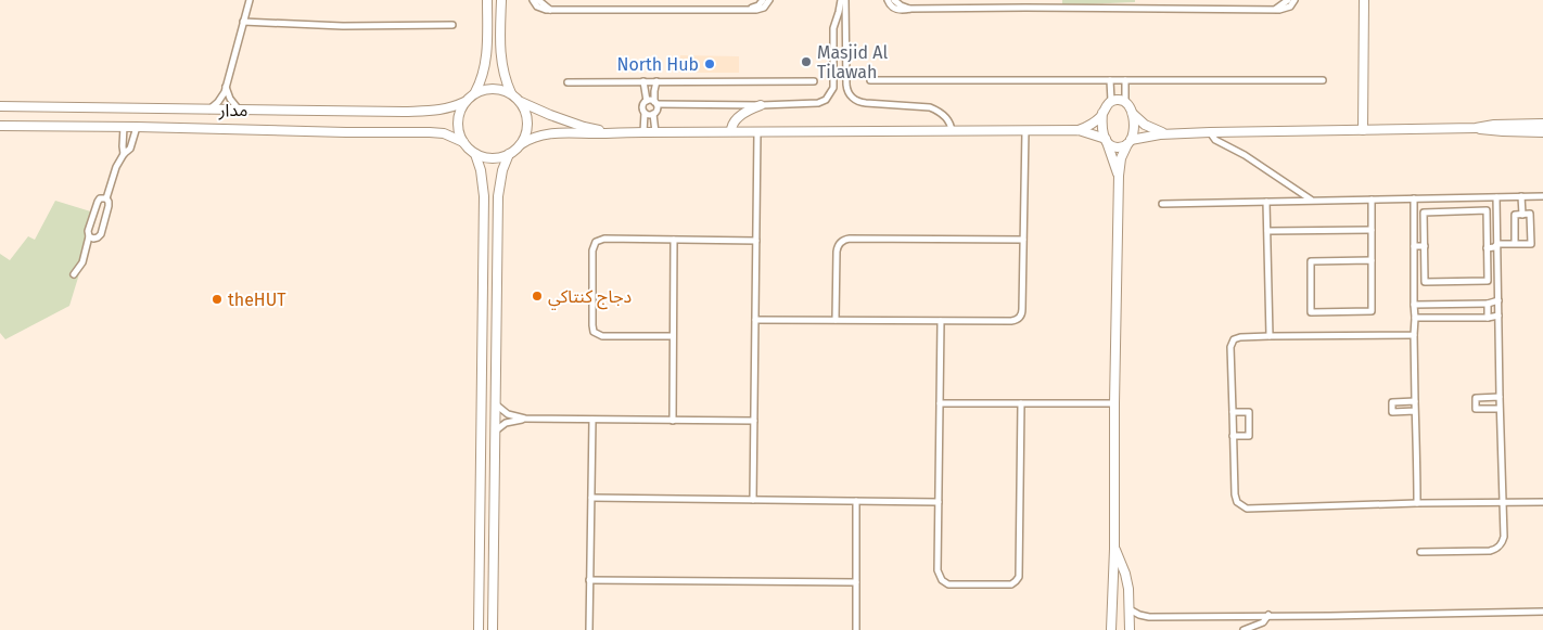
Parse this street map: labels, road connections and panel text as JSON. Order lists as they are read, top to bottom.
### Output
{
  "streets": {
    "street": ["مدار"]
  },
  "places": [
    "Masjid Al Tilawah",
    "North Hub",
    "دجاج كنتاكي",
    "theHUT"
  ]
}
